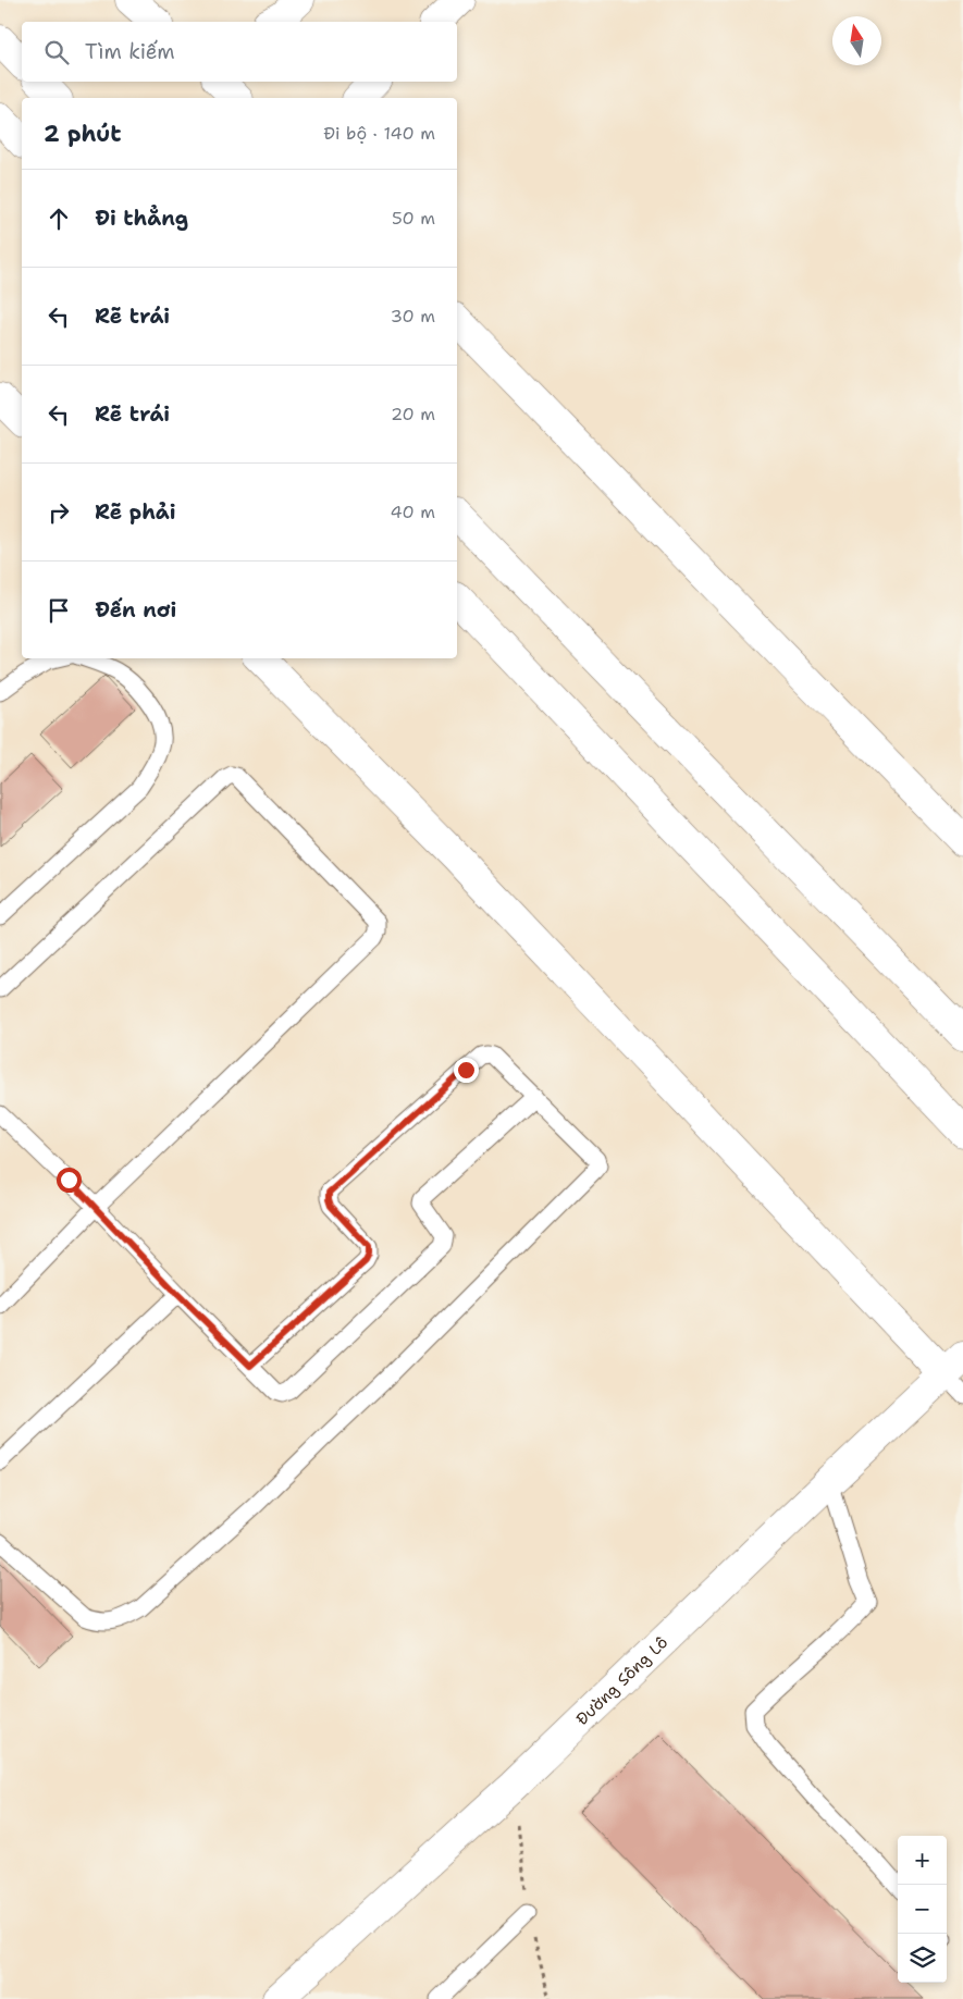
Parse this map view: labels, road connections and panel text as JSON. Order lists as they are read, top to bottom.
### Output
{
  "streets": {
    "main road": ["Đường Sông Lô"]
  },
  "north": "top",
  "page": {
    "search": "Tìm kiếm",
    "heading": ["2 phút", "Đi bộ · 140 m"],
    "list": [
      ["Đi thẳng", "50 m"],
      ["Rẽ trái", "30 m"],
      ["Rẽ trái", "20 m"],
      ["Rẽ phải", "40 m"],
      "Đến nơi"
    ],
    "map_buttons": ["+", "−"]
  }
}
